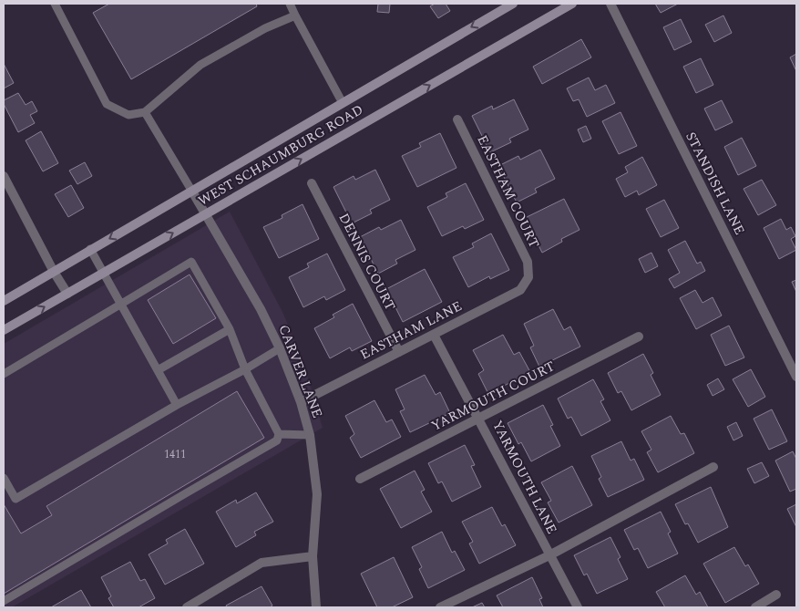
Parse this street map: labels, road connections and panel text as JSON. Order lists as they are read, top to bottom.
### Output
{
  "streets": {
    "main road": ["WEST SCHAUMBURG ROAD"],
    "street": [
      "STANDISH LANE",
      "EASTHAM COURT",
      "DENNIS COURT",
      "EASTHAM LANE",
      "CARVER LANE",
      "YARMOUTH COURT",
      "YARMOUTH LANE"
    ]
  },
  "crossings": [
    ["WEST SCHAUMBURG ROAD", "CARVER LANE"],
    ["EASTHAM COURT", "EASTHAM LANE"],
    ["DENNIS COURT", "EASTHAM LANE"],
    ["EASTHAM LANE", "CARVER LANE"],
    ["EASTHAM LANE", "YARMOUTH LANE"],
    ["YARMOUTH COURT", "YARMOUTH LANE"]
  ],
  "house_numbers": ["1411"]
}
